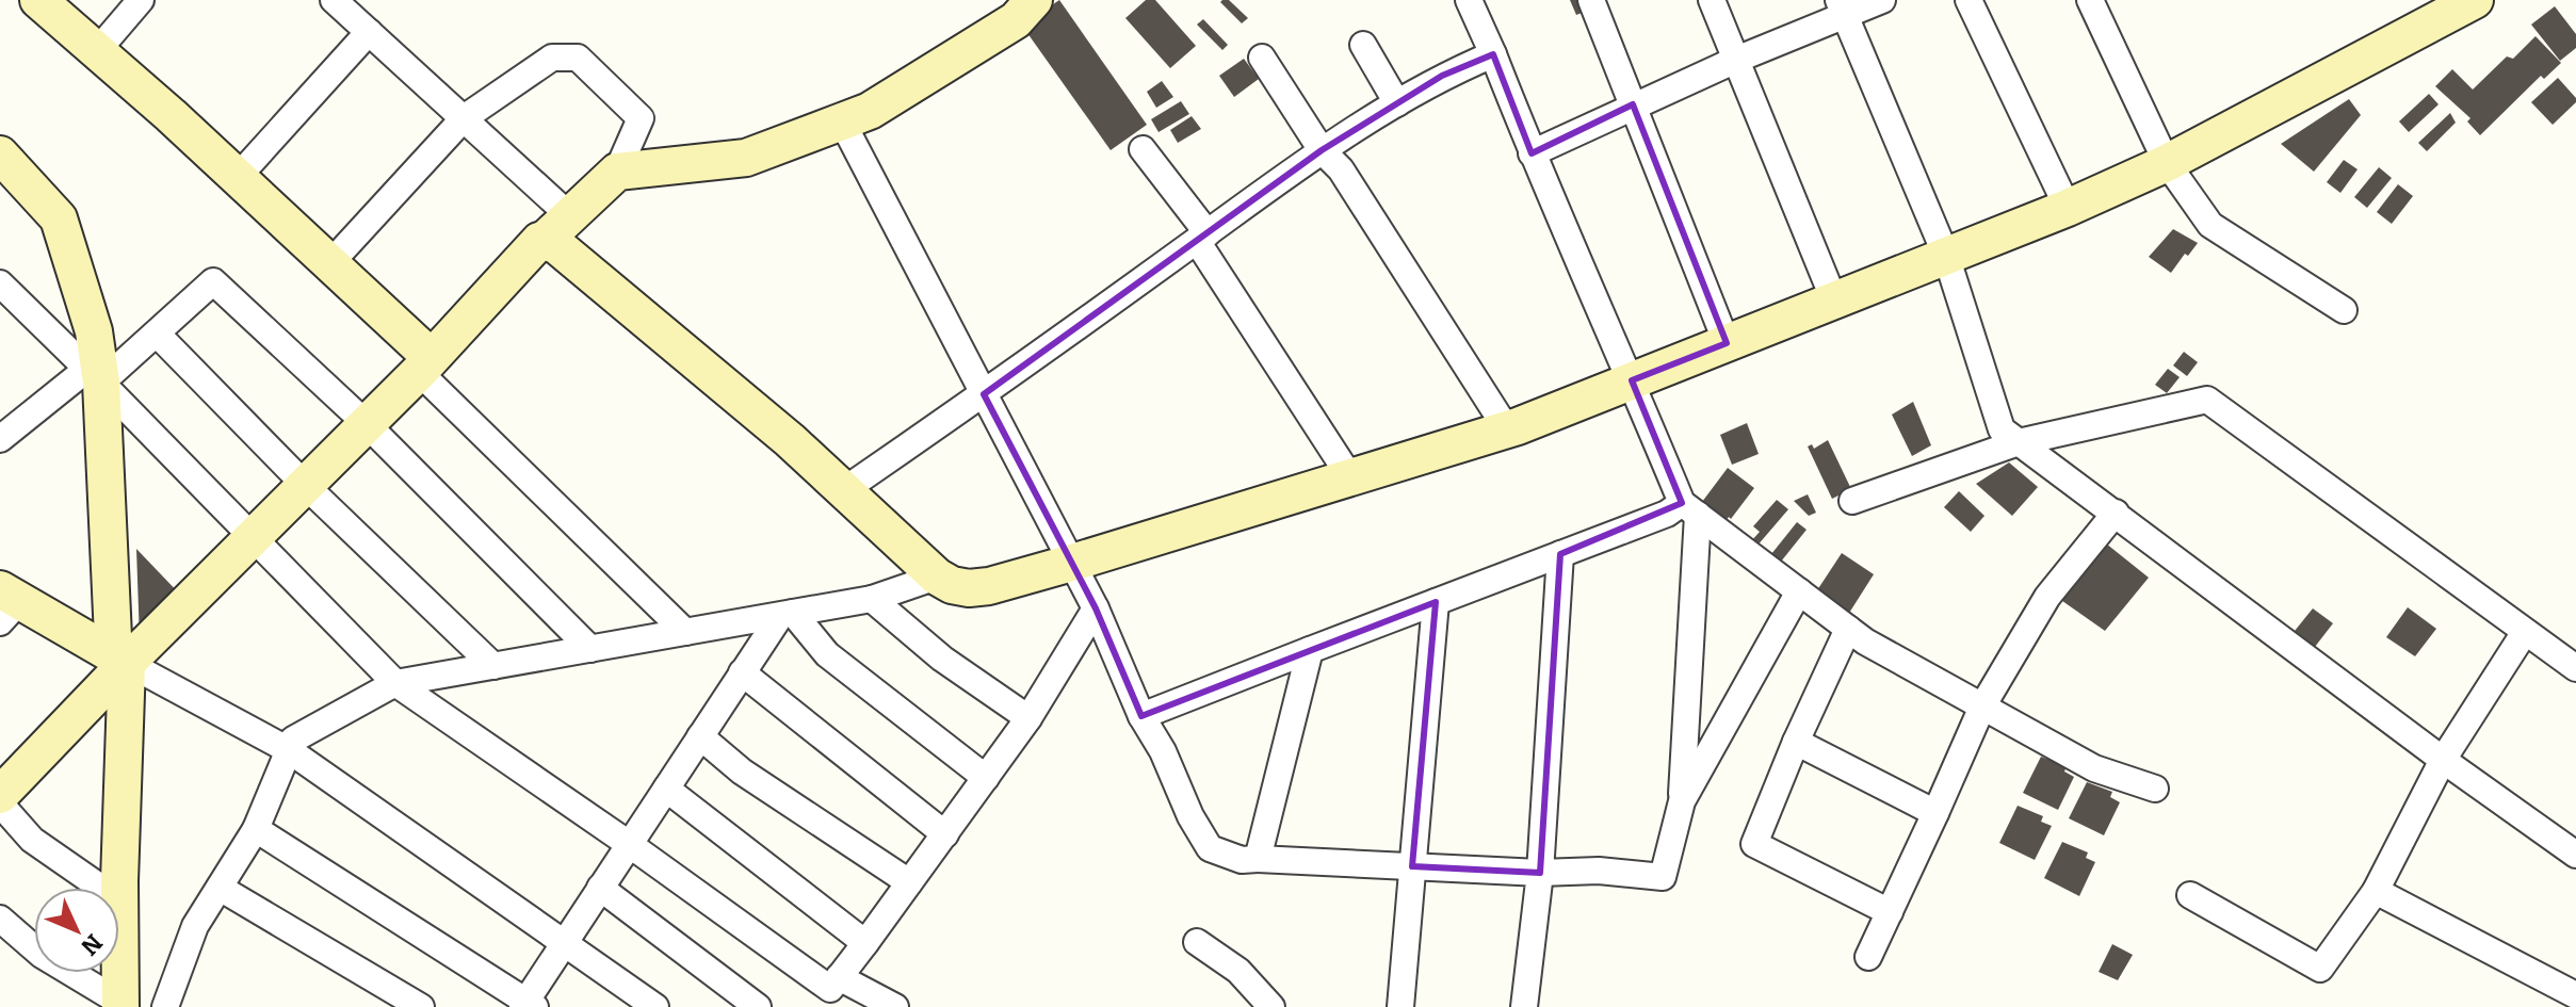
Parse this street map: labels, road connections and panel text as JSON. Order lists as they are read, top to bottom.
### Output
{
  "north": "bottom right"
}
